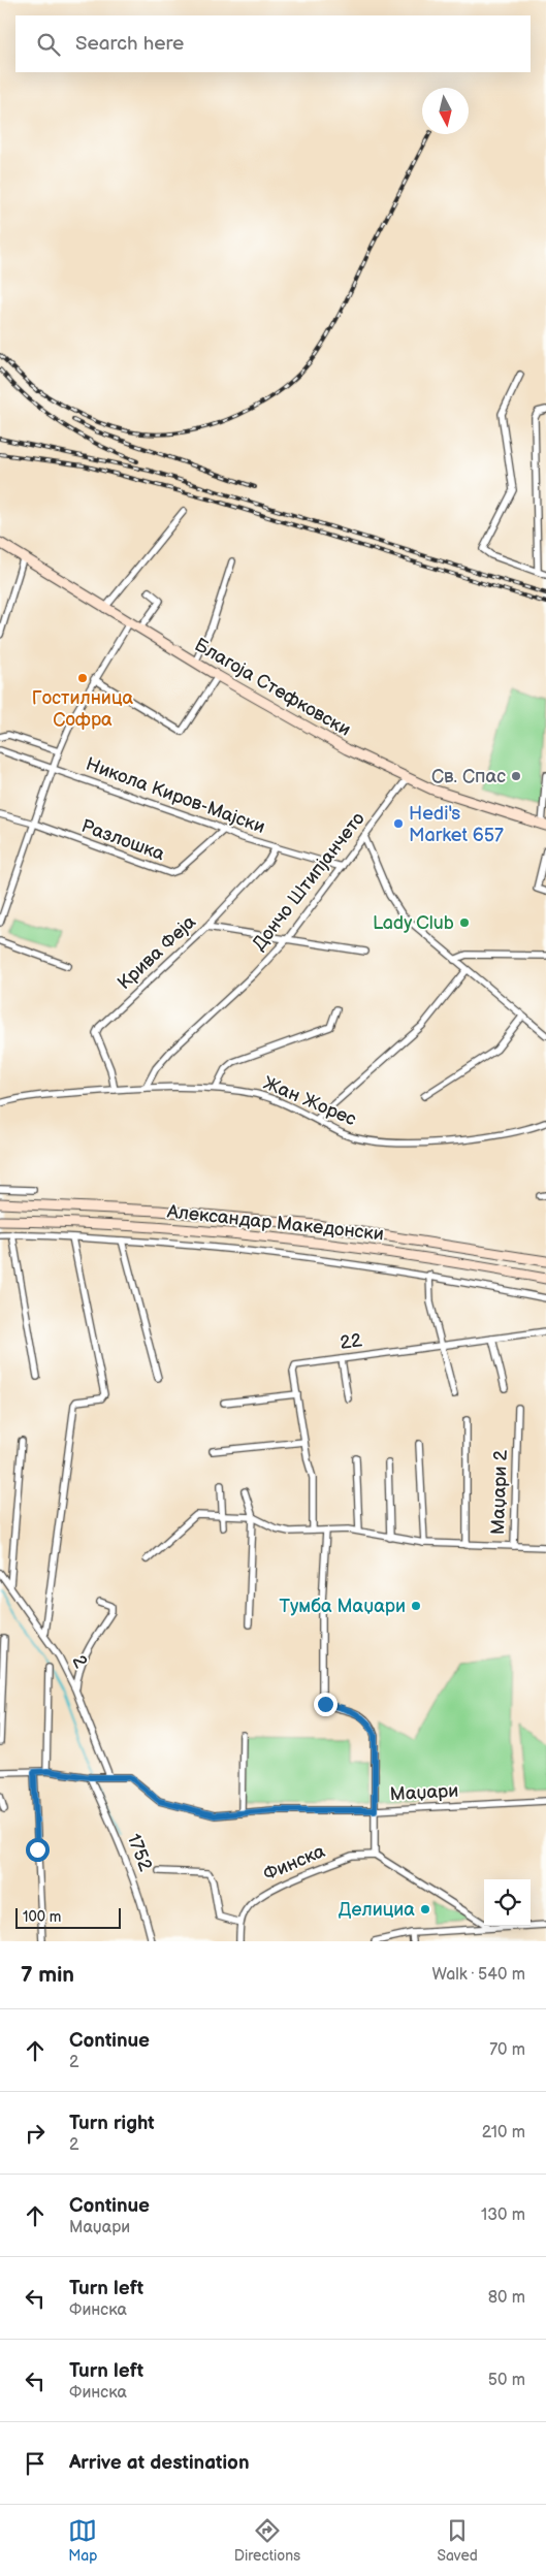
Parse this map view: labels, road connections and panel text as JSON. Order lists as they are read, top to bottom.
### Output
{
  "streets": {
    "street": [
      "Благоја Стефковски",
      "Никола Киров-Мајски",
      "Разлошка",
      "Дончо Штипјанчето",
      "Крива Феја",
      "Жан Жорес",
      "Александар Македонски",
      "22",
      "Маџари 2",
      "2",
      "Маџари",
      "1752",
      "Финска"
    ]
  },
  "crossings": [
    ["Благоја Стефковски", "Дончо Штипјанчето"],
    ["Никола Киров-Мајски", "Разлошка"],
    ["Никола Киров-Мајски", "Дончо Штипјанчето"],
    ["Никола Киров-Мајски", "Крива Феја"],
    ["Дончо Штипјанчето", "Жан Жорес"],
    ["Крива Феја", "Жан Жорес"]
  ],
  "places": [
    "Гостилница Софра",
    "Св. Спас",
    "Hedi's Market 657",
    "Lady Club",
    "Тумба Маџари",
    "Делициа"
  ],
  "scale_bar": "100 m",
  "north": "bottom",
  "page": {
    "search": "Search here",
    "scale": "100 m",
    "heading": ["7 min", "Walk · 540 m"],
    "list": [
      ["Continue", "2", "70 m"],
      ["Turn right", "2", "210 m"],
      ["Continue", "Маџари", "130 m"],
      ["Turn left", "Финска", "80 m"],
      ["Turn left", "Финска", "50 m"],
      "Arrive at destination"
    ],
    "nav": ["Map", "Directions", "Saved"]
  }
}
